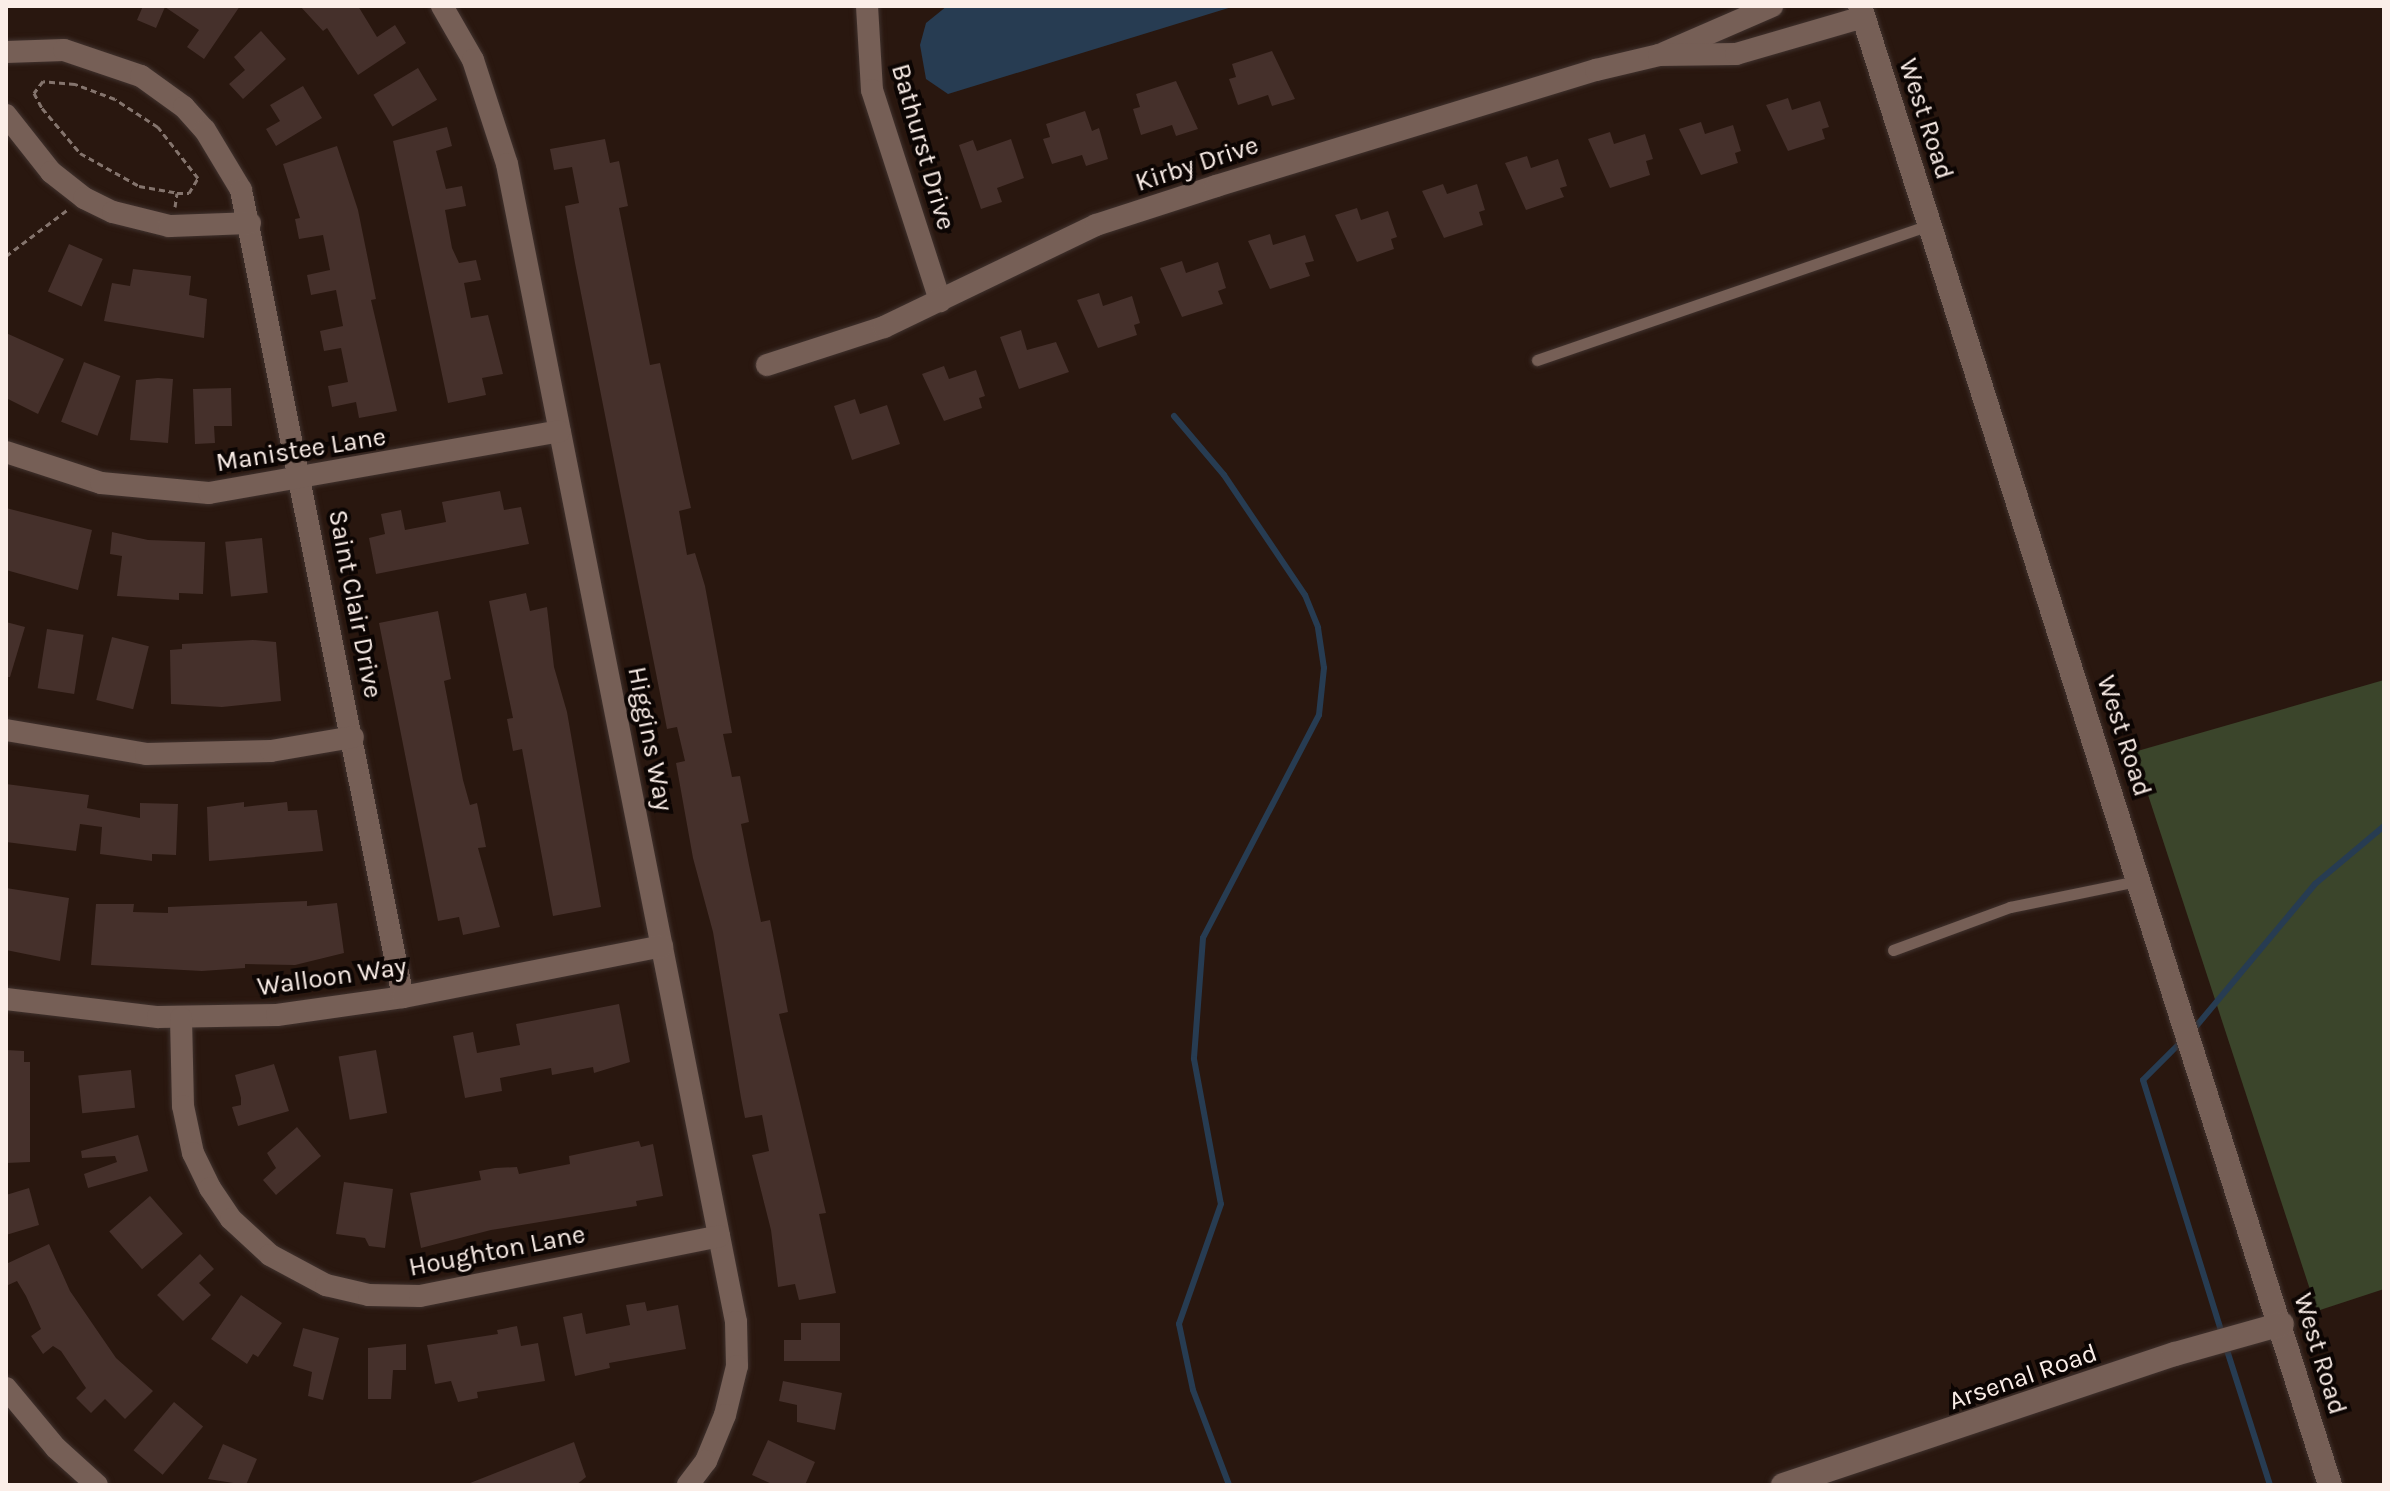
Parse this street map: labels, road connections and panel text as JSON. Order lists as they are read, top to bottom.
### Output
{
  "streets": {
    "street": [
      "West Road",
      "Bathurst Drive",
      "Kirby Drive",
      "Manistee Lane",
      "Saint Clair Drive",
      "Higgins Way",
      "Walloon Way",
      "Houghton Lane",
      "Arsenal Road"
    ]
  },
  "crossings": [
    ["West Road", "Kirby Drive"],
    ["West Road", "Arsenal Road"],
    ["Bathurst Drive", "Kirby Drive"],
    ["Manistee Lane", "Saint Clair Drive"],
    ["Manistee Lane", "Higgins Way"],
    ["Saint Clair Drive", "Walloon Way"],
    ["Higgins Way", "Walloon Way"],
    ["Higgins Way", "Houghton Lane"],
    ["Walloon Way", "Houghton Lane"]
  ]
}
